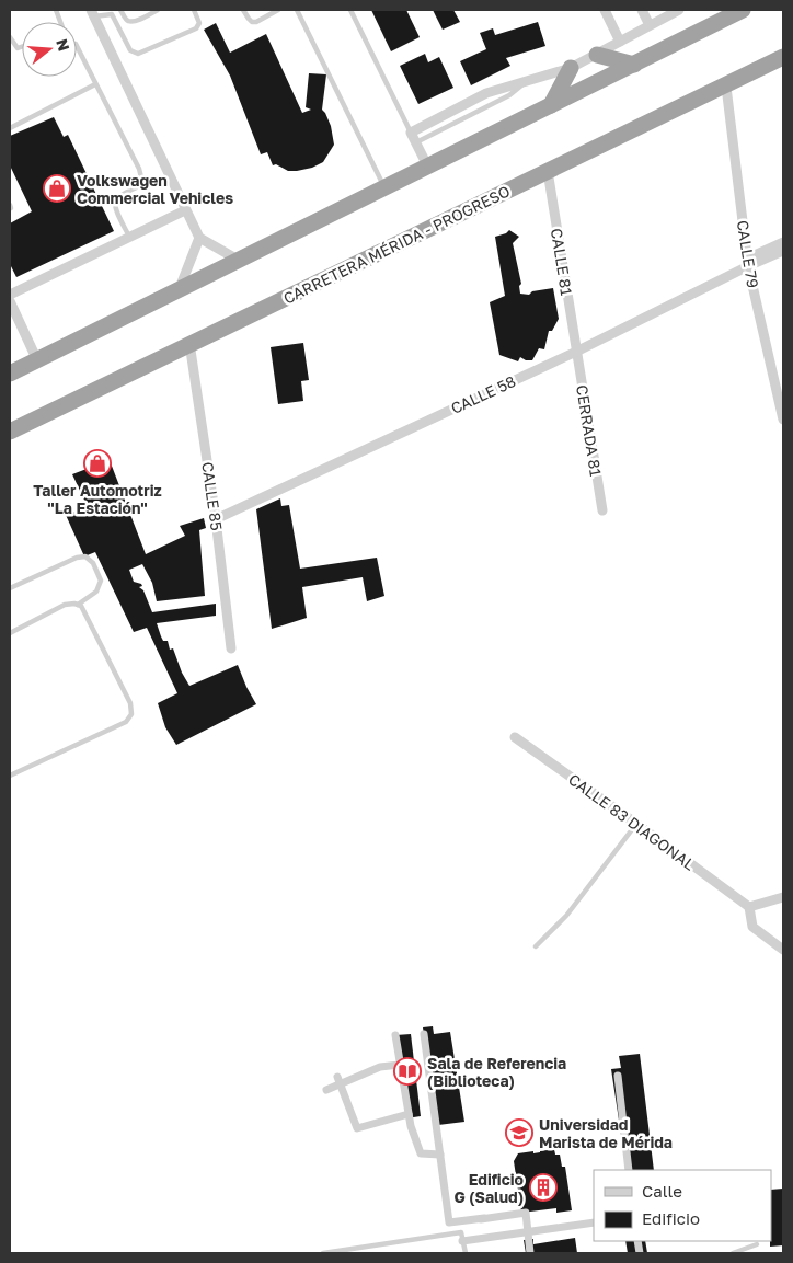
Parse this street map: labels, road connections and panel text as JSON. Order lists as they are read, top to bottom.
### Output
{
  "streets": {
    "highway": ["CARRETERA MÉRIDA - PROGRESO"],
    "street": [
      "CALLE 79",
      "CALLE 81",
      "CALLE 58",
      "CERRADA 81",
      "CALLE 85",
      "CALLE 83 DIAGONAL"
    ]
  },
  "crossings": [
    ["CARRETERA MÉRIDA - PROGRESO", "CALLE 79"],
    ["CARRETERA MÉRIDA - PROGRESO", "CALLE 81"],
    ["CARRETERA MÉRIDA - PROGRESO", "CALLE 85"],
    ["CALLE 79", "CALLE 58"],
    ["CALLE 81", "CALLE 58"],
    ["CALLE 81", "CERRADA 81"],
    ["CALLE 58", "CERRADA 81"],
    ["CALLE 58", "CALLE 85"]
  ],
  "places": {
    "shop": ["Volkswagen Commercial Vehicles", "Taller Automotriz \"La Estación\""],
    "library": ["Sala de Referencia (Biblioteca)"],
    "school or university": ["Universidad Marista de Mérida"],
    "building": ["Edificio G (Salud)"]
  },
  "legend": ["Calle", "Edificio"],
  "north": "right"
}
